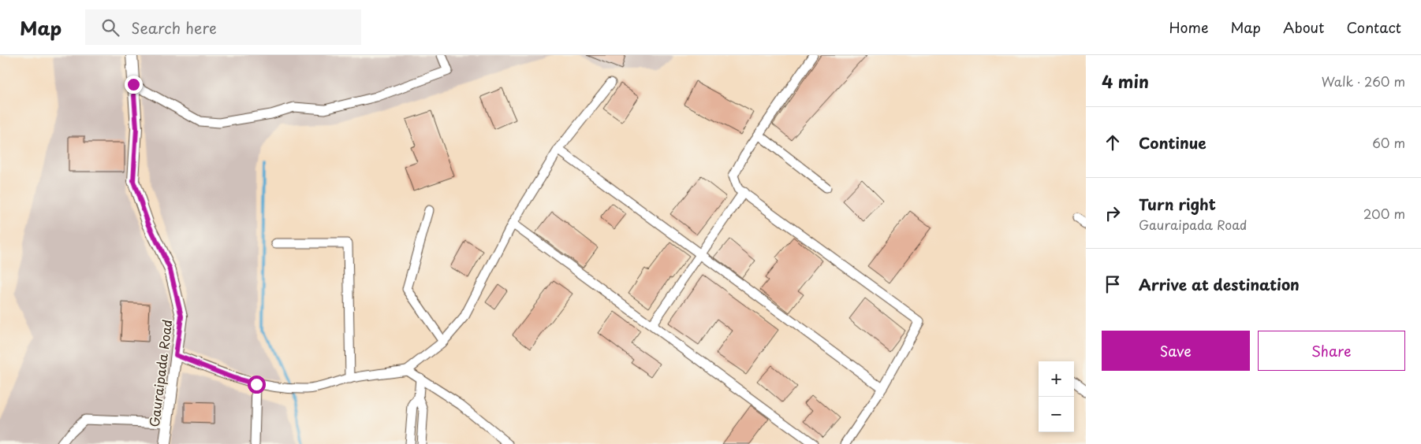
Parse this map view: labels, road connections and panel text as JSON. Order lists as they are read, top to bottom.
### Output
{
  "streets": {
    "street": ["Gauraipada Road"]
  },
  "page": {
    "header": "Map",
    "search": "Search here",
    "nav": [
      "Home",
      "Map",
      "About",
      "Contact"
    ],
    "heading": ["4 min", "Walk · 260 m"],
    "list": [
      ["Continue", "60 m"],
      ["Turn right", "Gauraipada Road", "200 m"],
      "Arrive at destination"
    ],
    "buttons": ["Save", "Share"],
    "map_buttons": ["+", "−"]
  }
}
